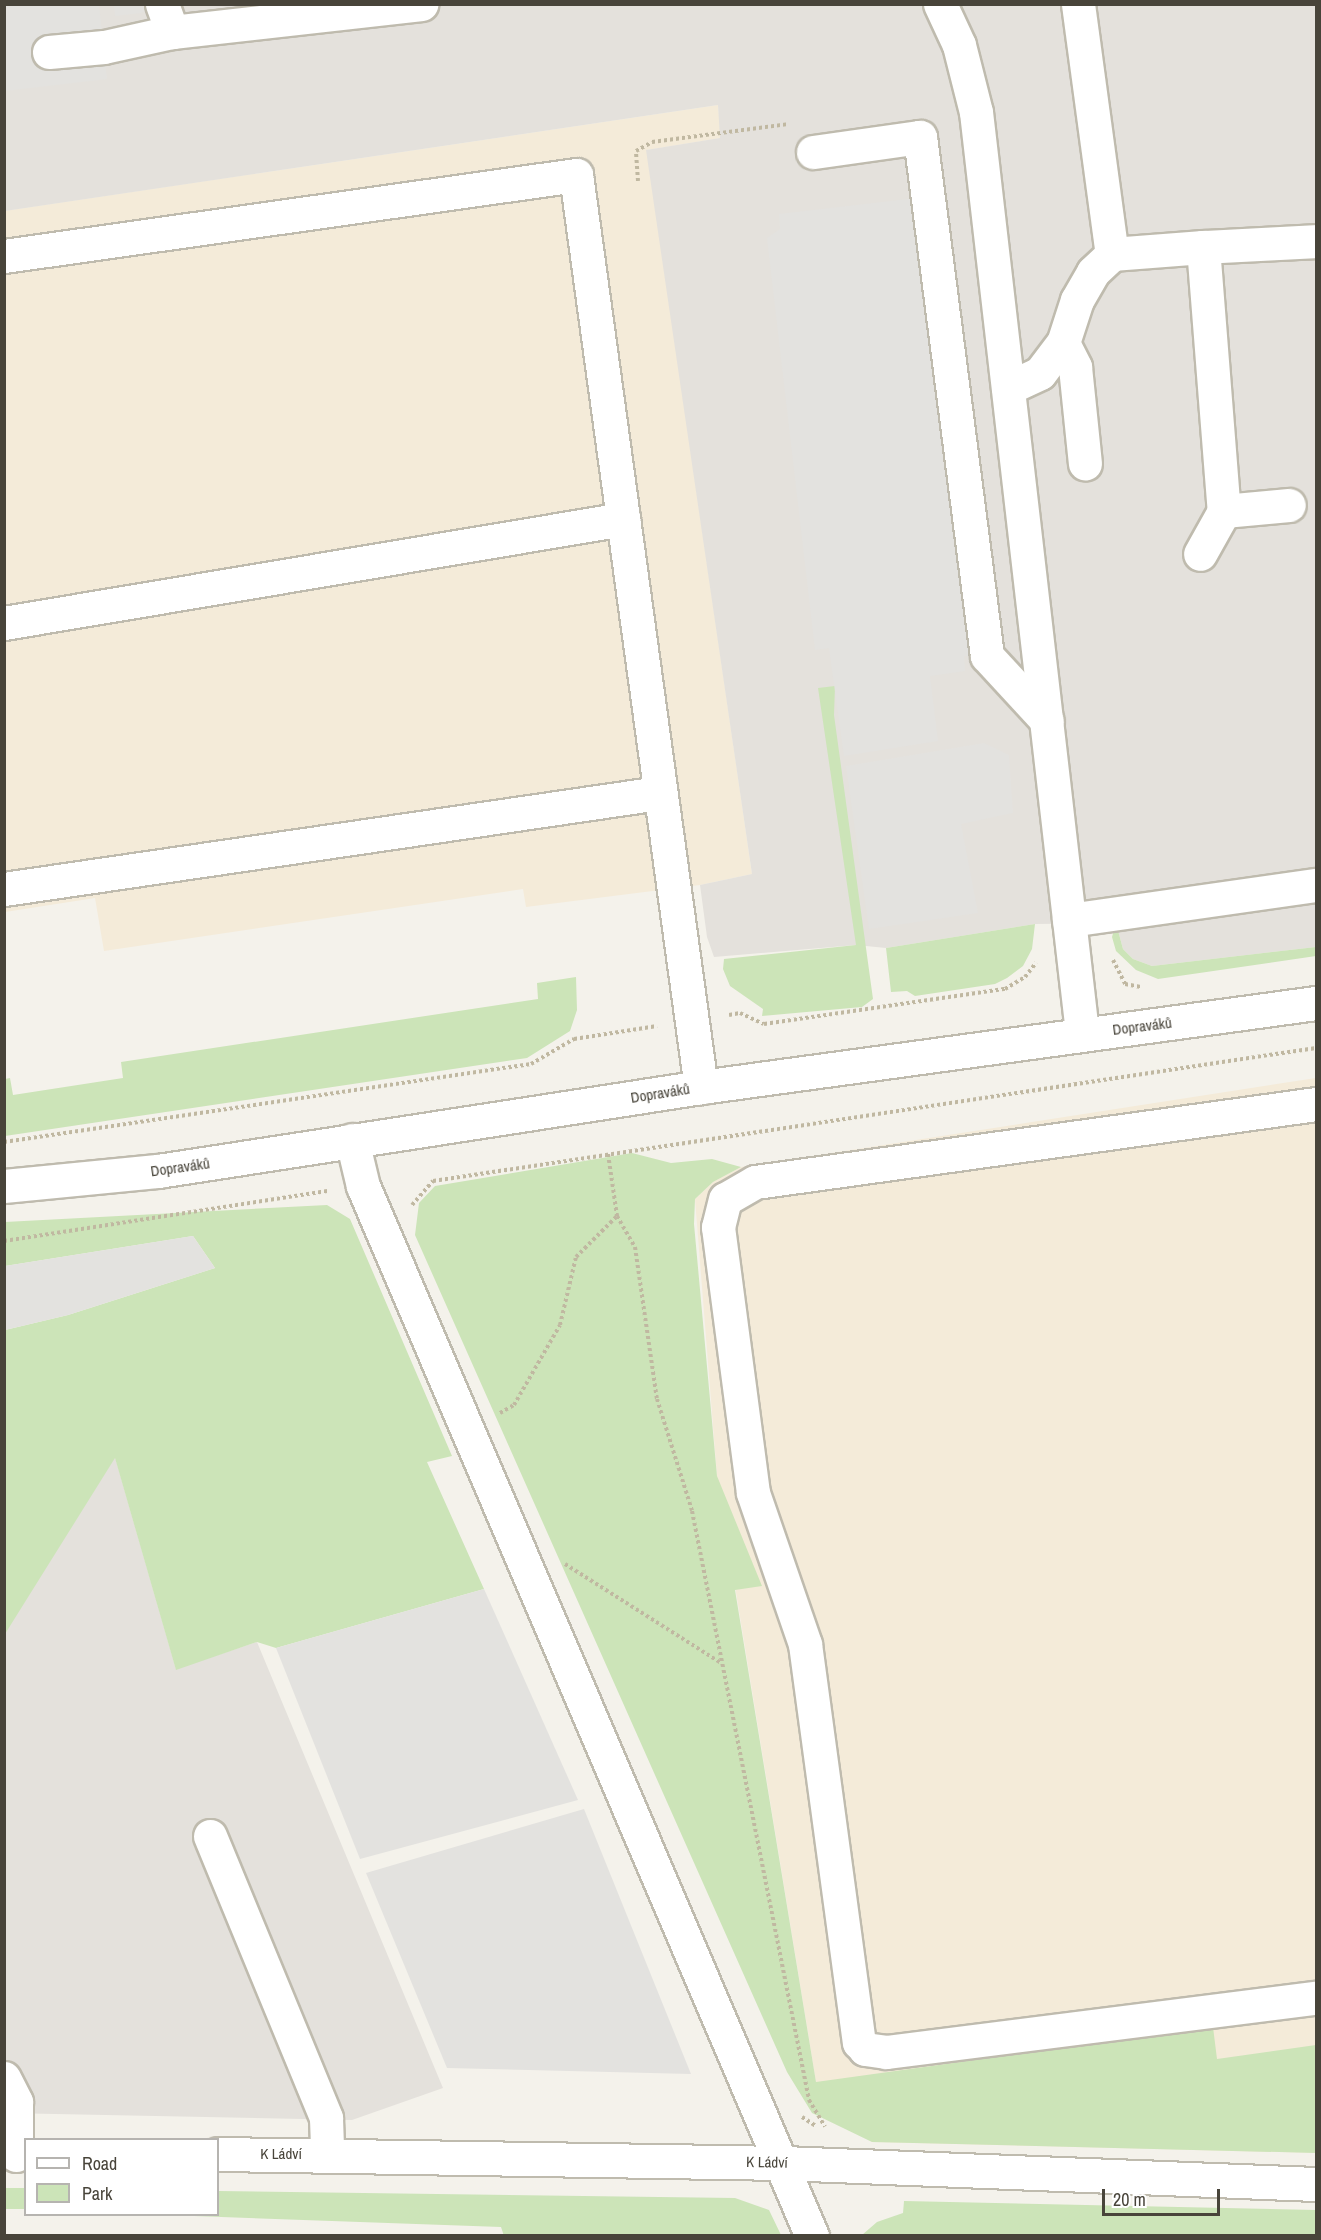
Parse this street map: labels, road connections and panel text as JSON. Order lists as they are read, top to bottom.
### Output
{
  "streets": {
    "street": ["Dopraváků", "K Ládví"]
  },
  "legend": ["Road", "Park"],
  "scale_bar": "20 m"
}
